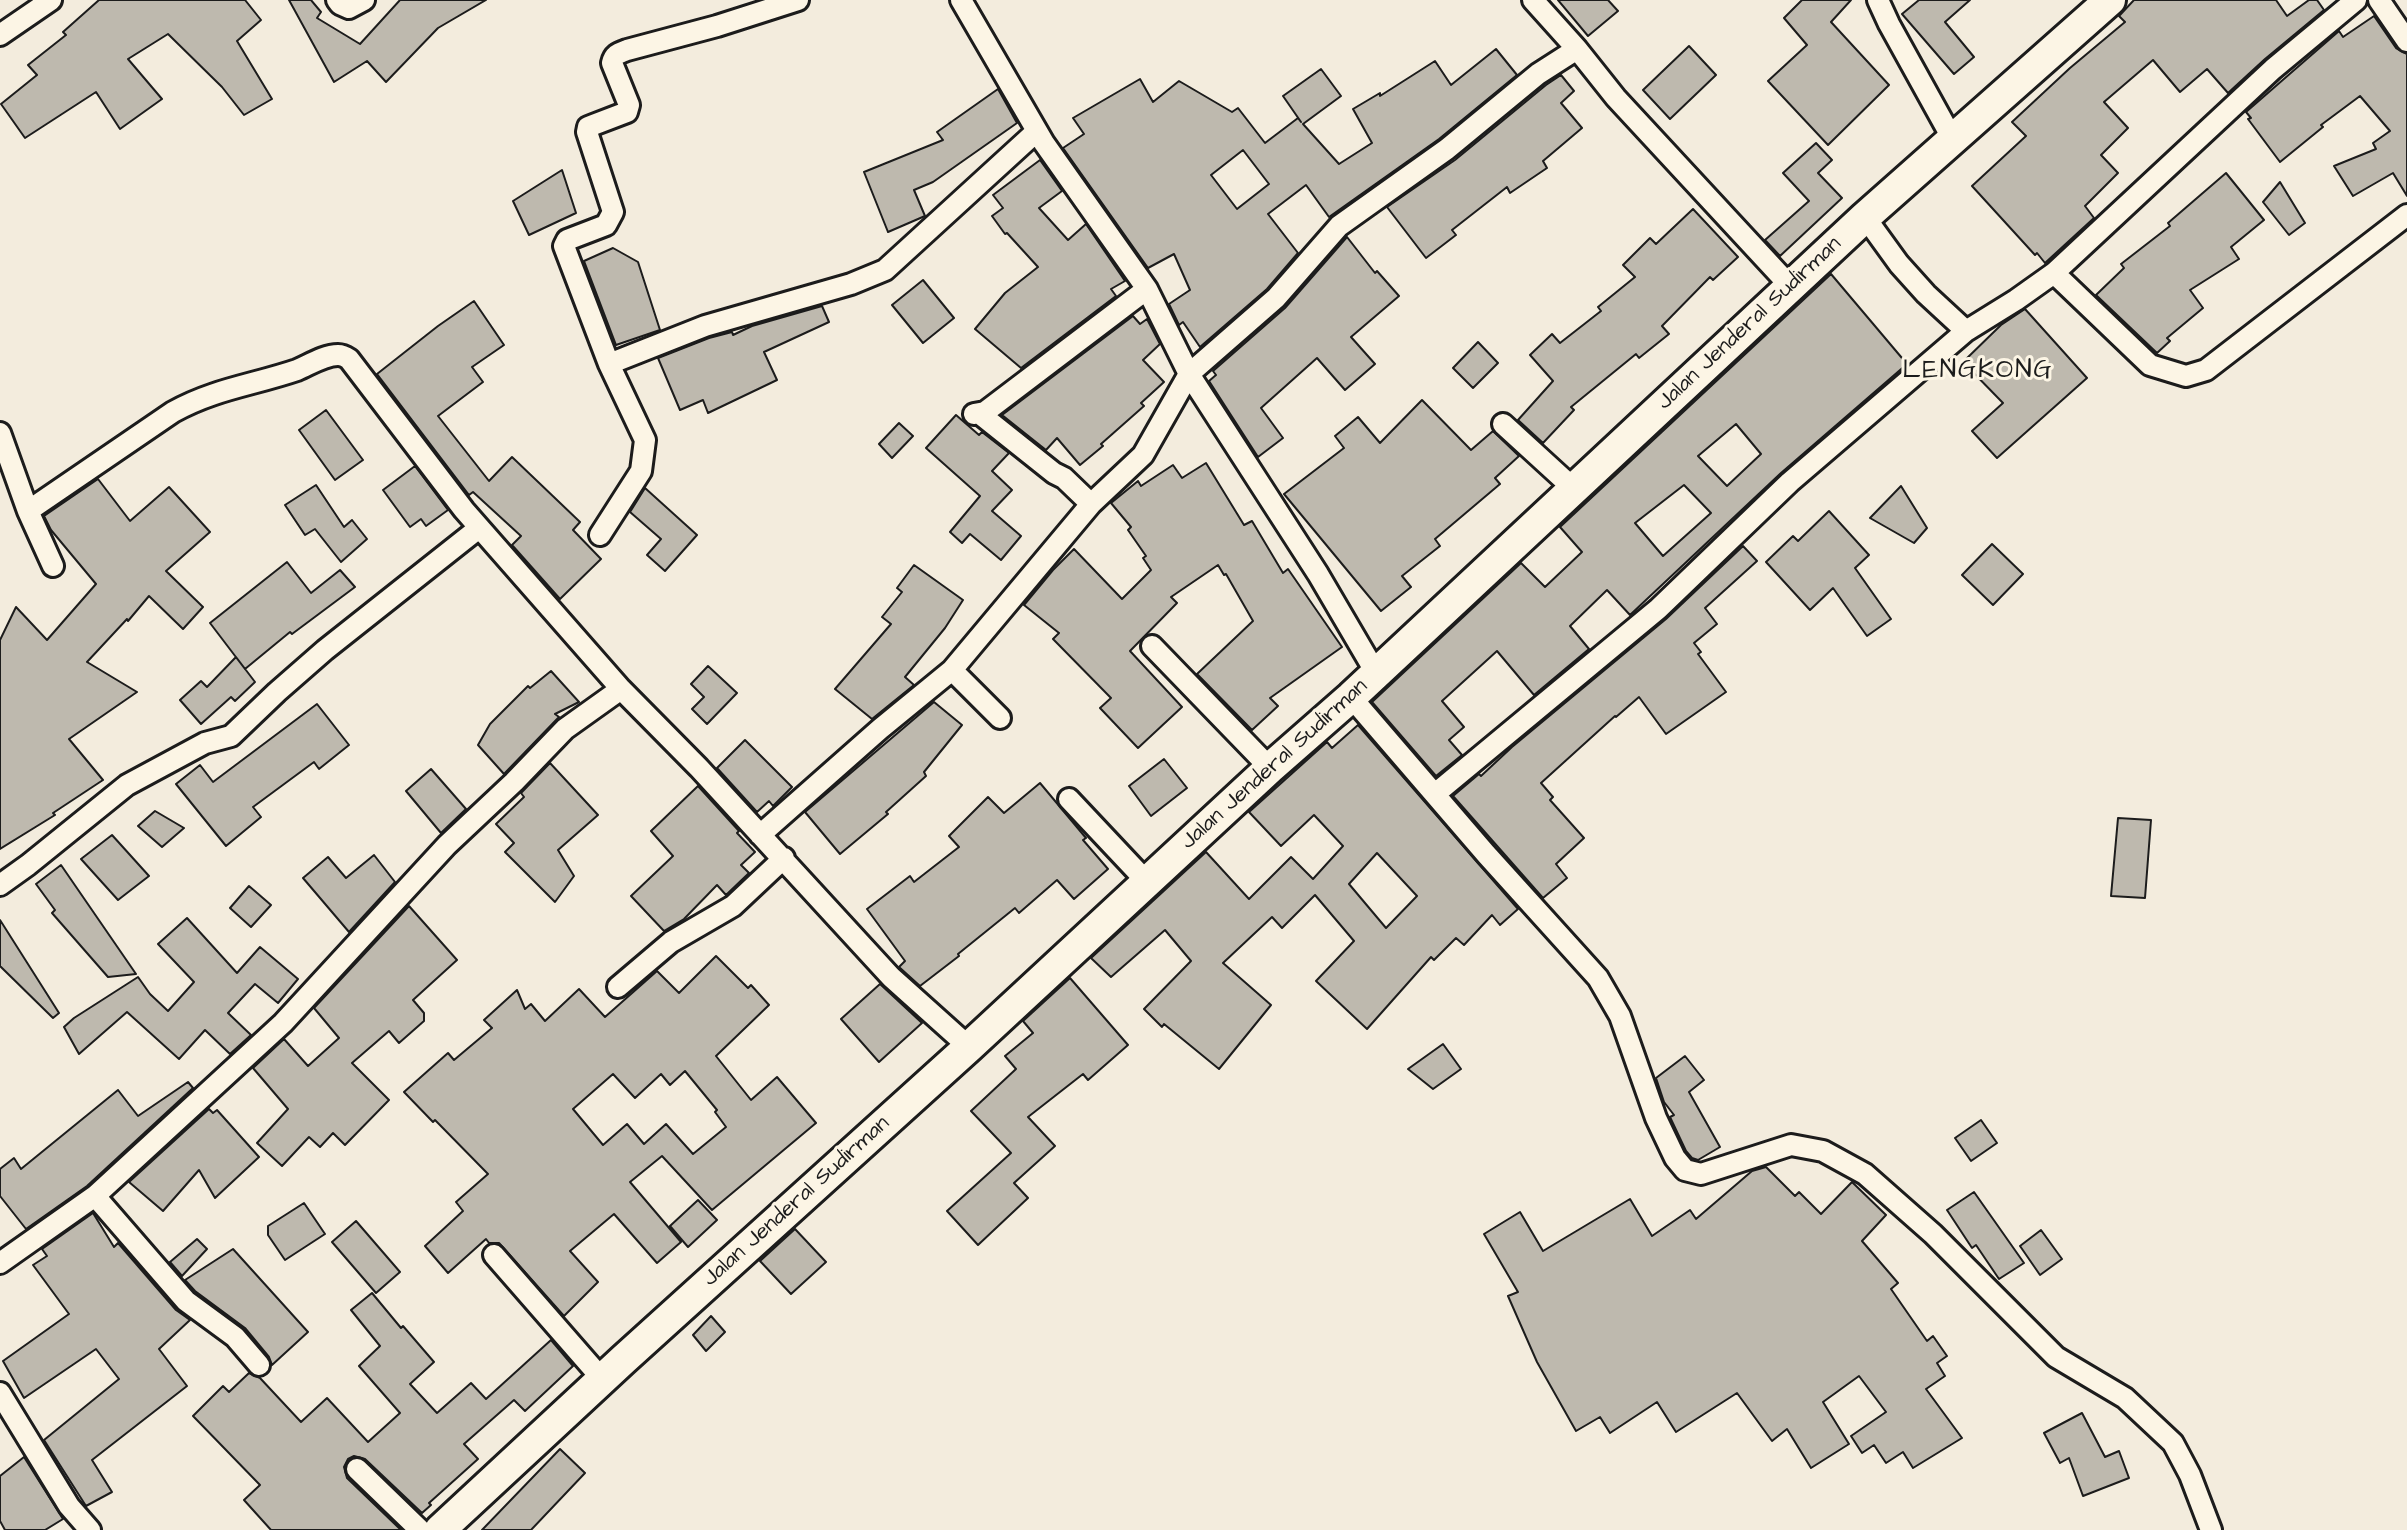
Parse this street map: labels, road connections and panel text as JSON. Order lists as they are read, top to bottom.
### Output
{
  "streets": {
    "main road": ["Jalan Jenderal Sudirman"]
  },
  "districts": ["LENGKONG"]
}
